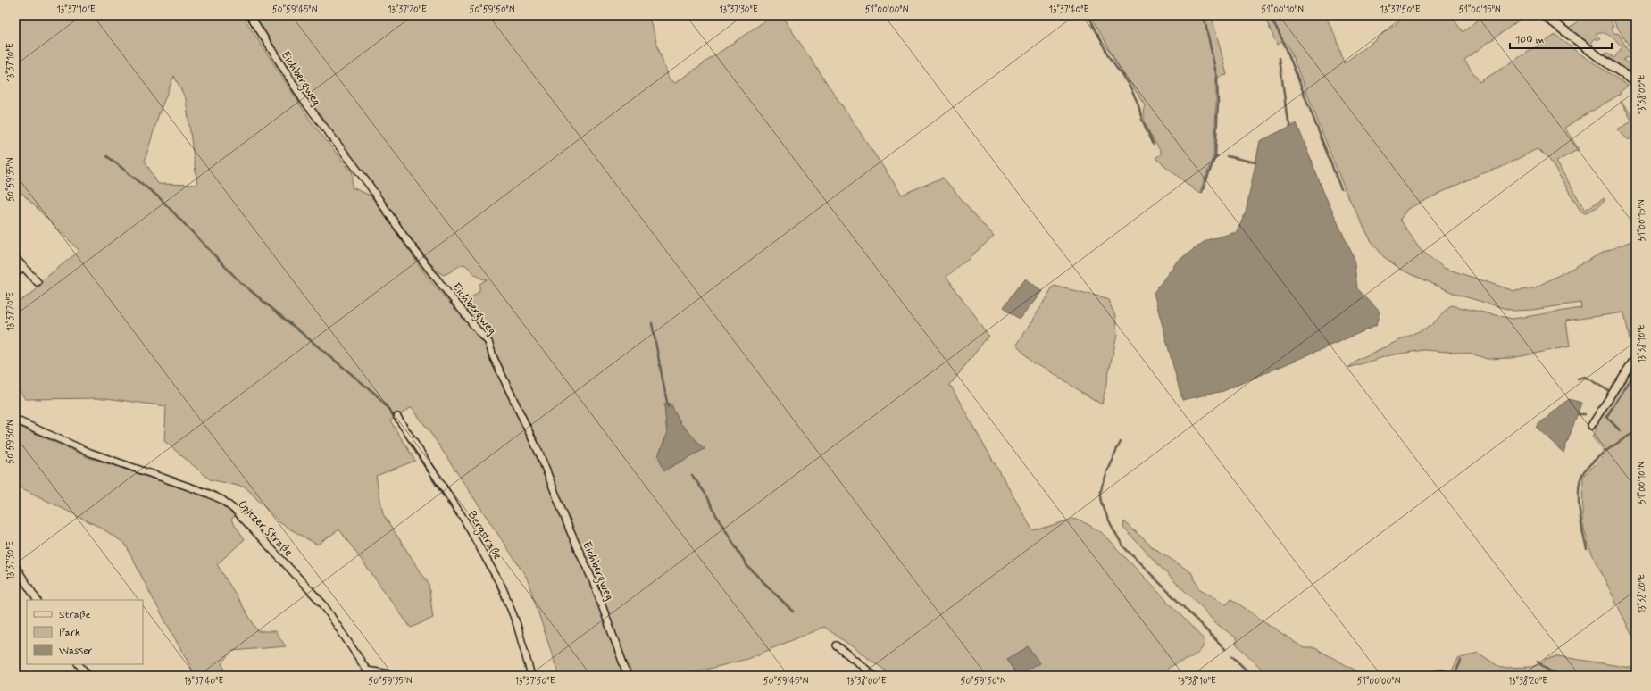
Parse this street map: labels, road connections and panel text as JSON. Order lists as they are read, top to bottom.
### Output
{
  "streets": {
    "street": ["Eichbergweg", "Opitzer Straße", "Bergstraße"]
  },
  "legend": ["Straße", "Park", "Wasser"],
  "scale_bar": "100 m",
  "coordinates": [
    "13°37'10\"E",
    "50°59'45\"N",
    "13°37'20\"E",
    "50°59'50\"N",
    "13°37'30\"E",
    "51°00'00\"N",
    "13°37'40\"E",
    "51°00'10\"N",
    "13°37'50\"E",
    "51°00'15\"N",
    "13°38'00\"E",
    "50°59'35\"N",
    "13°38'10\"E",
    "50°59'30\"N",
    "13°38'20\"E"
  ]
}
